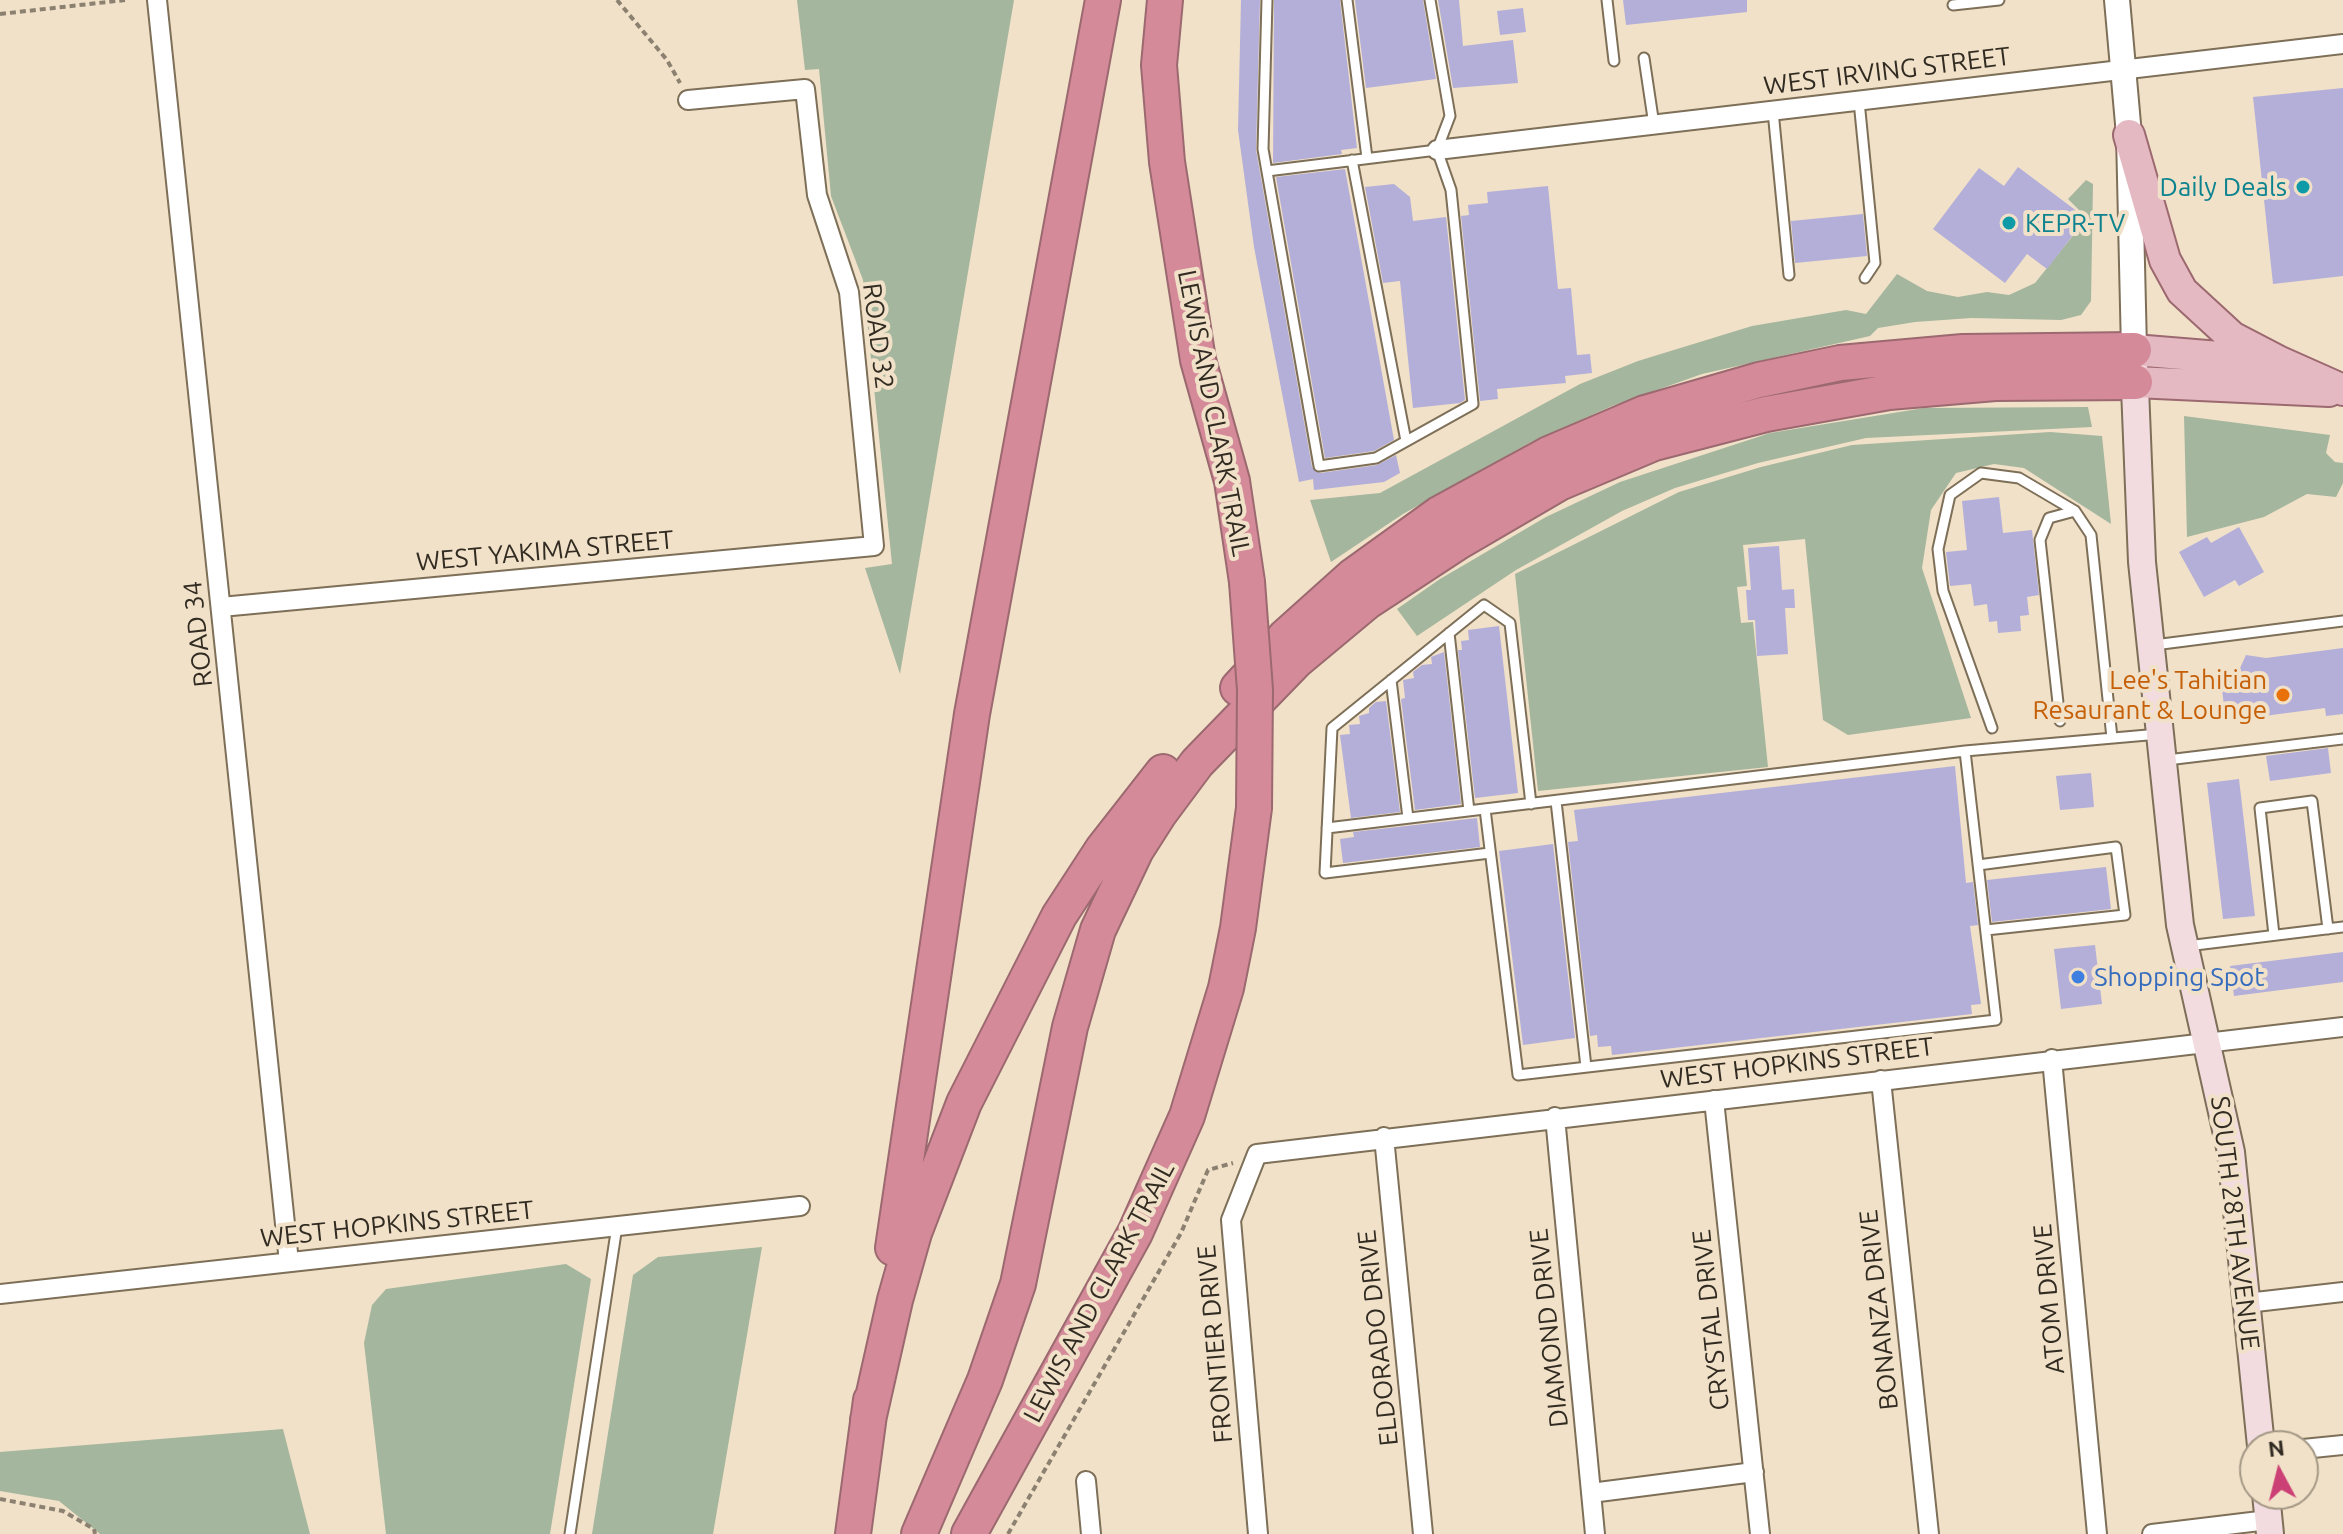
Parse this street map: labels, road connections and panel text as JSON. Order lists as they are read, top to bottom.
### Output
{
  "streets": {
    "highway": ["LEWIS AND CLARK TRAIL"],
    "main road": ["SOUTH 28TH AVENUE"],
    "street": [
      "WEST IRVING STREET",
      "ROAD 32",
      "WEST YAKIMA STREET",
      "ROAD 34",
      "WEST HOPKINS STREET",
      "ATOM DRIVE",
      "BONANZA DRIVE",
      "CRYSTAL DRIVE",
      "DIAMOND DRIVE",
      "ELDORADO DRIVE",
      "FRONTIER DRIVE"
    ]
  },
  "crossings": [
    ["ROAD 32", "WEST YAKIMA STREET"],
    ["WEST YAKIMA STREET", "ROAD 34"],
    ["ROAD 34", "WEST HOPKINS STREET"],
    ["WEST HOPKINS STREET", "SOUTH 28TH AVENUE"],
    ["WEST HOPKINS STREET", "ATOM DRIVE"],
    ["WEST HOPKINS STREET", "BONANZA DRIVE"],
    ["WEST HOPKINS STREET", "CRYSTAL DRIVE"],
    ["WEST HOPKINS STREET", "DIAMOND DRIVE"],
    ["WEST HOPKINS STREET", "ELDORADO DRIVE"],
    ["WEST HOPKINS STREET", "FRONTIER DRIVE"]
  ],
  "places": [
    "Daily Deals",
    "KEPR-TV",
    "Lee's Tahitian Resaurant & Lounge",
    "Shopping Spot"
  ],
  "north": "top"
}
